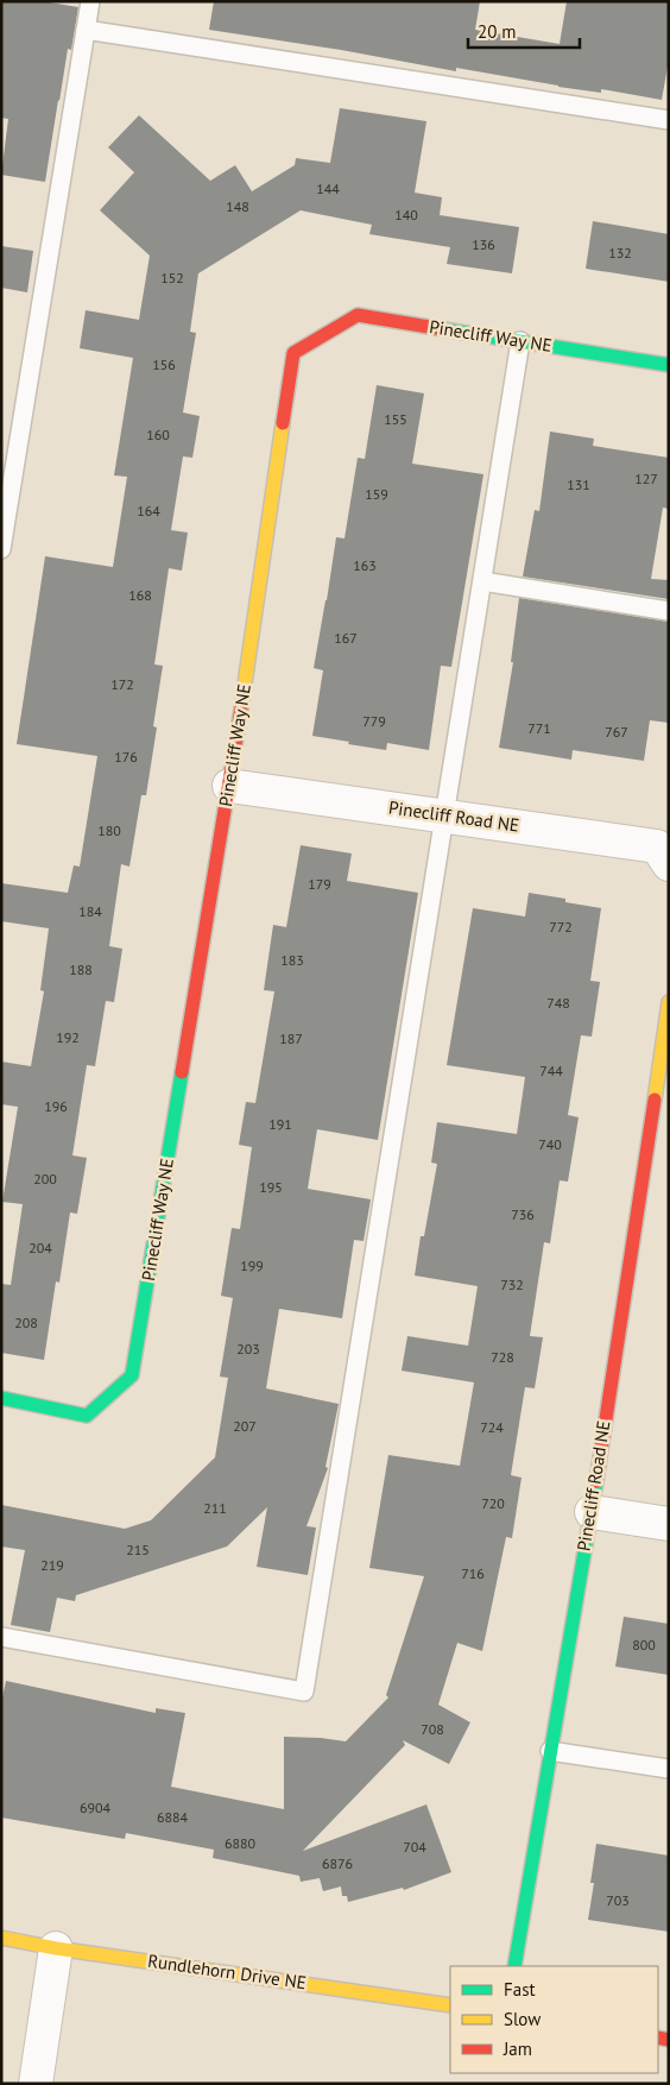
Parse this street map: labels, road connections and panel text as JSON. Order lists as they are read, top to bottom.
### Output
{
  "streets": {
    "street": ["Pinecliff Way NE", "Pinecliff Road NE", "Rundlehorn Drive NE"]
  },
  "crossings": [
    ["Pinecliff Way NE", "Pinecliff Road NE"]
  ],
  "house_numbers": [
    "144",
    "148",
    "140",
    "136",
    "132",
    "152",
    "156",
    "155",
    "160",
    "127",
    "131",
    "159",
    "164",
    "163",
    "168",
    "167",
    "172",
    "779",
    "771",
    "767",
    "176",
    "180",
    "179",
    "184",
    "772",
    "183",
    "188",
    "748",
    "192",
    "187",
    "744",
    "196",
    "191",
    "740",
    "200",
    "195",
    "736",
    "204",
    "199",
    "732",
    "208",
    "203",
    "728",
    "207",
    "724",
    "720",
    "211",
    "215",
    "219",
    "716",
    "800",
    "708",
    "6904",
    "6884",
    "6880",
    "704",
    "6876",
    "703"
  ],
  "legend": ["Fast", "Slow", "Jam"],
  "scale_bar": "20 m"
}
